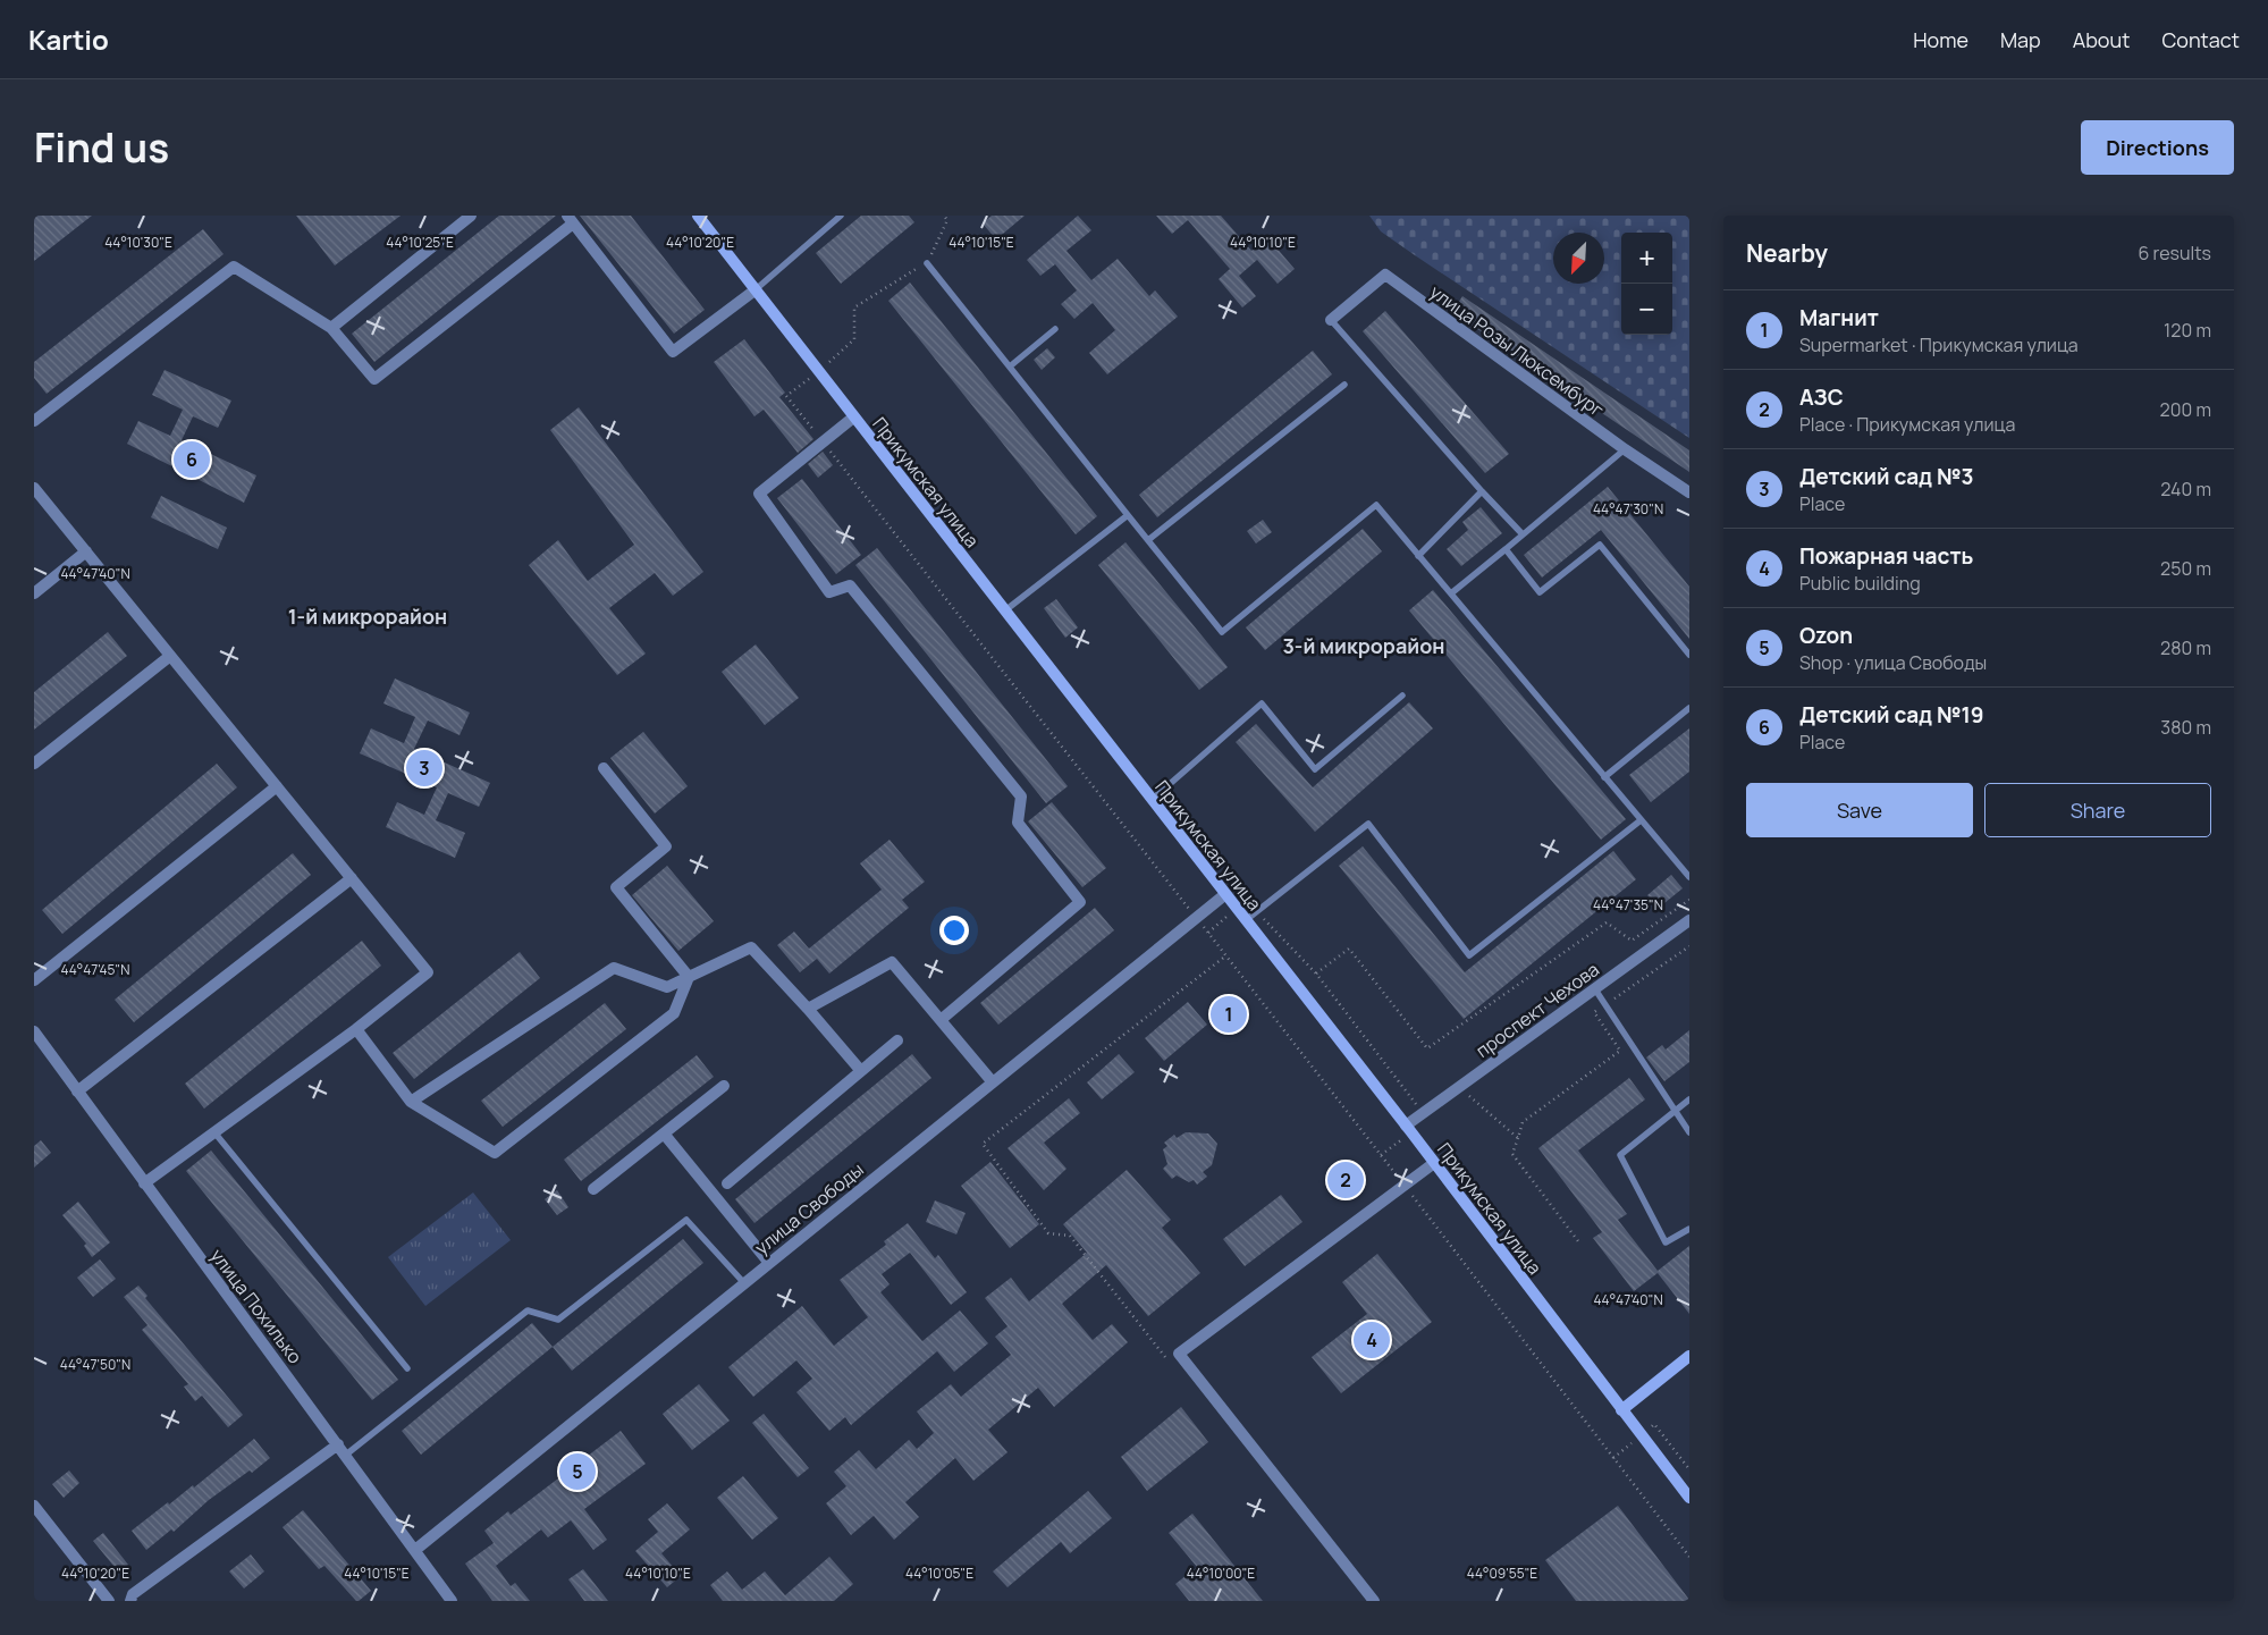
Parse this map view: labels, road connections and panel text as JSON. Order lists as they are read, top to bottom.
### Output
{
  "streets": {
    "main road": ["Прикумская улица"],
    "street": [
      "улица Розы Люксембург",
      "проспект Чехова",
      "улица Свободы",
      "улица Похилько"
    ]
  },
  "crossings": [
    ["Прикумская улица", "проспект Чехова"],
    ["Прикумская улица", "улица Свободы"],
    ["улица Свободы", "улица Похилько"]
  ],
  "districts": ["1-й микрорайон", "3-й микрорайон"],
  "north": "bottom left",
  "page": {
    "header": "Kartio",
    "nav": [
      "Home",
      "Map",
      "About",
      "Contact"
    ],
    "title": "Find us",
    "buttons": [
      "Directions",
      ["Save", "Share"]
    ],
    "heading": ["Nearby", "6 results"],
    "map_buttons": ["+", "−"],
    "list": [
      {
        "mark": "1",
        "name": "Магнит",
        "note": "Supermarket · Прикумская улица",
        "value": "120 m"
      },
      {
        "mark": "2",
        "name": "АЗС",
        "note": "Place · Прикумская улица",
        "value": "200 m"
      },
      {
        "mark": "3",
        "name": "Детский сад №3",
        "note": "Place",
        "value": "240 m"
      },
      {
        "mark": "4",
        "name": "Пожарная часть",
        "note": "Public building",
        "value": "250 m"
      },
      {
        "mark": "5",
        "name": "Ozon",
        "note": "Shop · улица Свободы",
        "value": "280 m"
      },
      {
        "mark": "6",
        "name": "Детский сад №19",
        "note": "Place",
        "value": "380 m"
      }
    ],
    "pins": [
      "6",
      "3",
      "1",
      "2",
      "4",
      "5"
    ]
  },
  "coordinates": [
    "44°10'30\"E",
    "44°10'25\"E",
    "44°10'20\"E",
    "44°10'15\"E",
    "44°10'10\"E",
    "44°47'30\"N",
    "44°47'40\"N",
    "44°47'35\"N",
    "44°47'45\"N",
    "44°47'50\"N",
    "44°10'05\"E",
    "44°10'00\"E",
    "44°09'55\"E"
  ]
}
